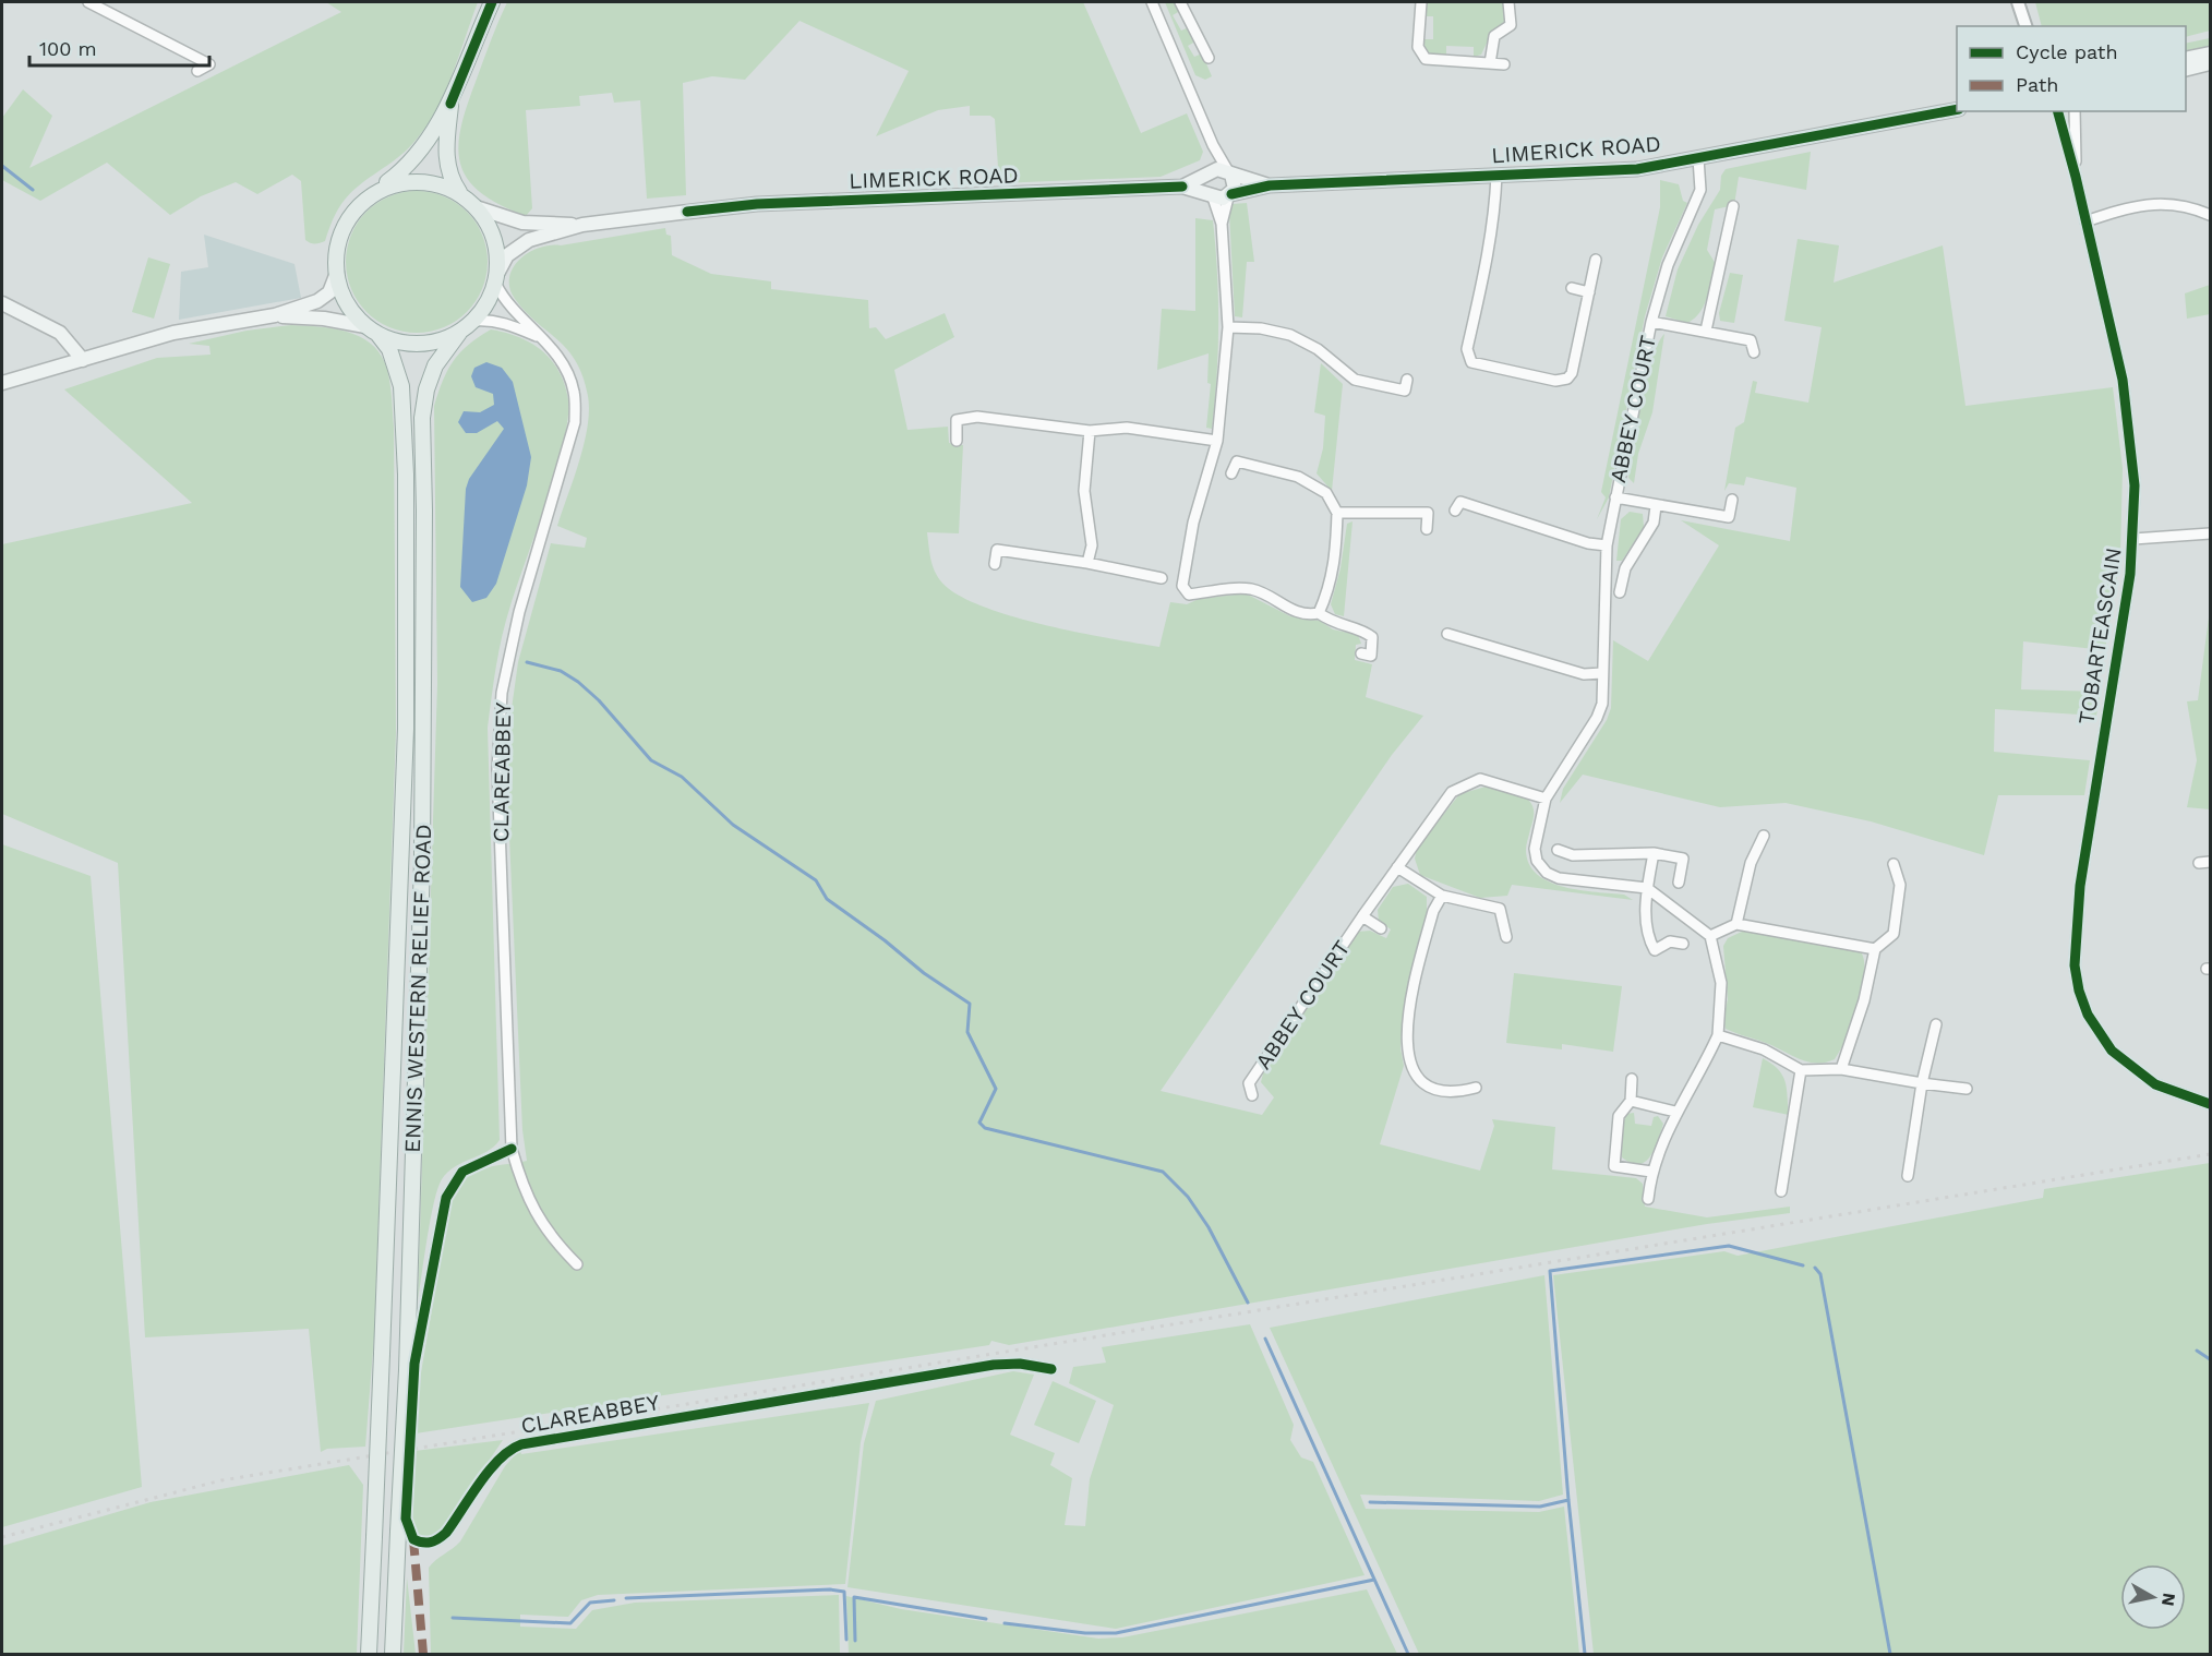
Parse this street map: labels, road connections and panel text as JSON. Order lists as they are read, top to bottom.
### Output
{
  "streets": {
    "main road": ["LIMERICK ROAD", "ENNIS WESTERN RELIEF ROAD"],
    "street": ["ABBEY COURT", "TOBARTEASCAIN", "CLAREABBEY"]
  },
  "crossings": [
    ["LIMERICK ROAD", "ABBEY COURT"],
    ["CLAREABBEY", "ENNIS WESTERN RELIEF ROAD"]
  ],
  "legend": ["Cycle path", "Path"],
  "scale_bar": "100 m",
  "north": "right"
}
